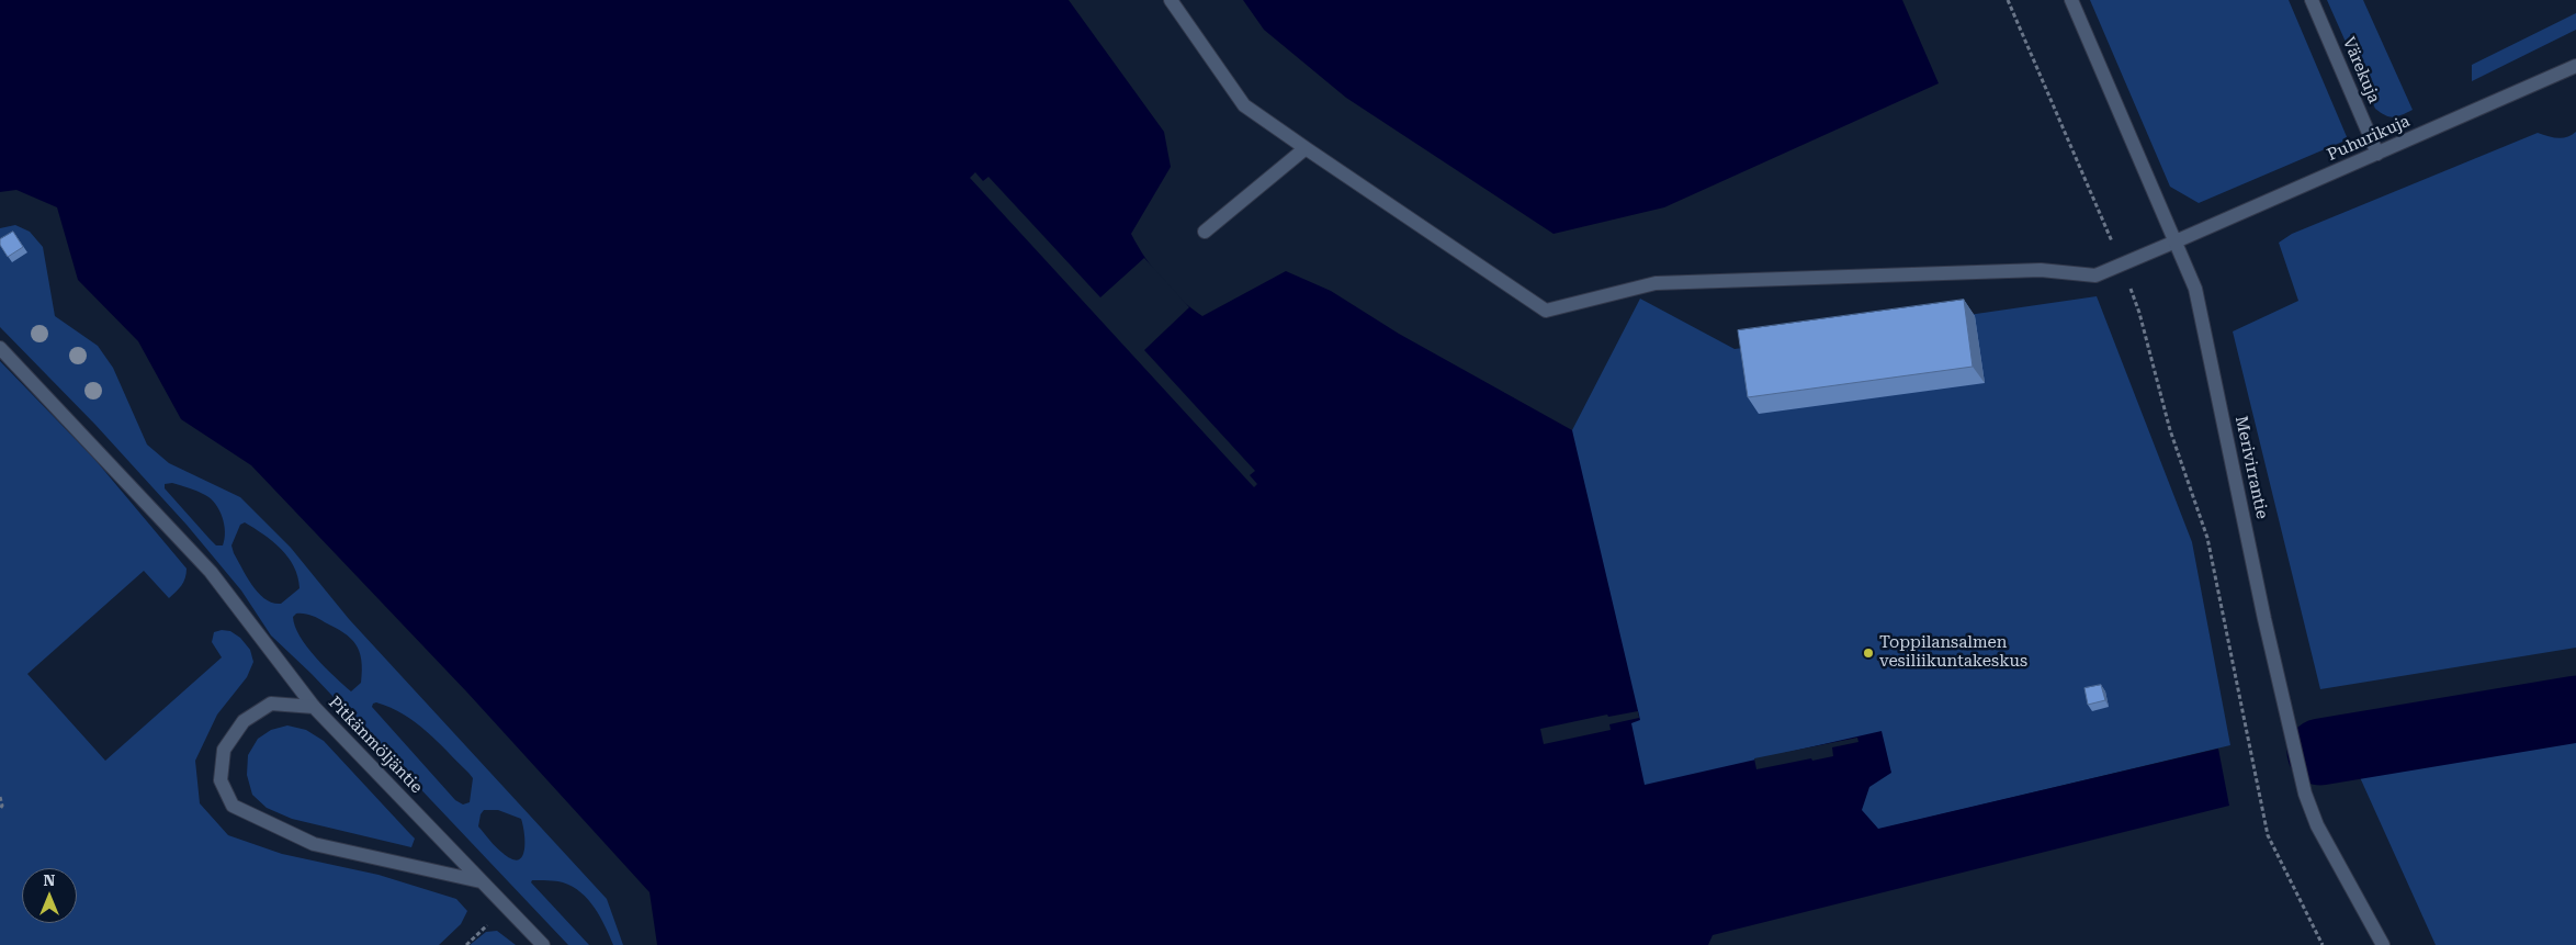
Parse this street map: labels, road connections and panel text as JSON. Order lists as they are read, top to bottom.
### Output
{
  "streets": {
    "street": [
      "Värekuja",
      "Puhurikuja",
      "Merivirrantie",
      "Pitkänmöljäntie"
    ]
  },
  "crossings": [
    ["Värekuja", "Puhurikuja"],
    ["Puhurikuja", "Merivirrantie"]
  ],
  "places": ["Toppilansalmen vesiliikuntakeskus"],
  "north": "top"
}
